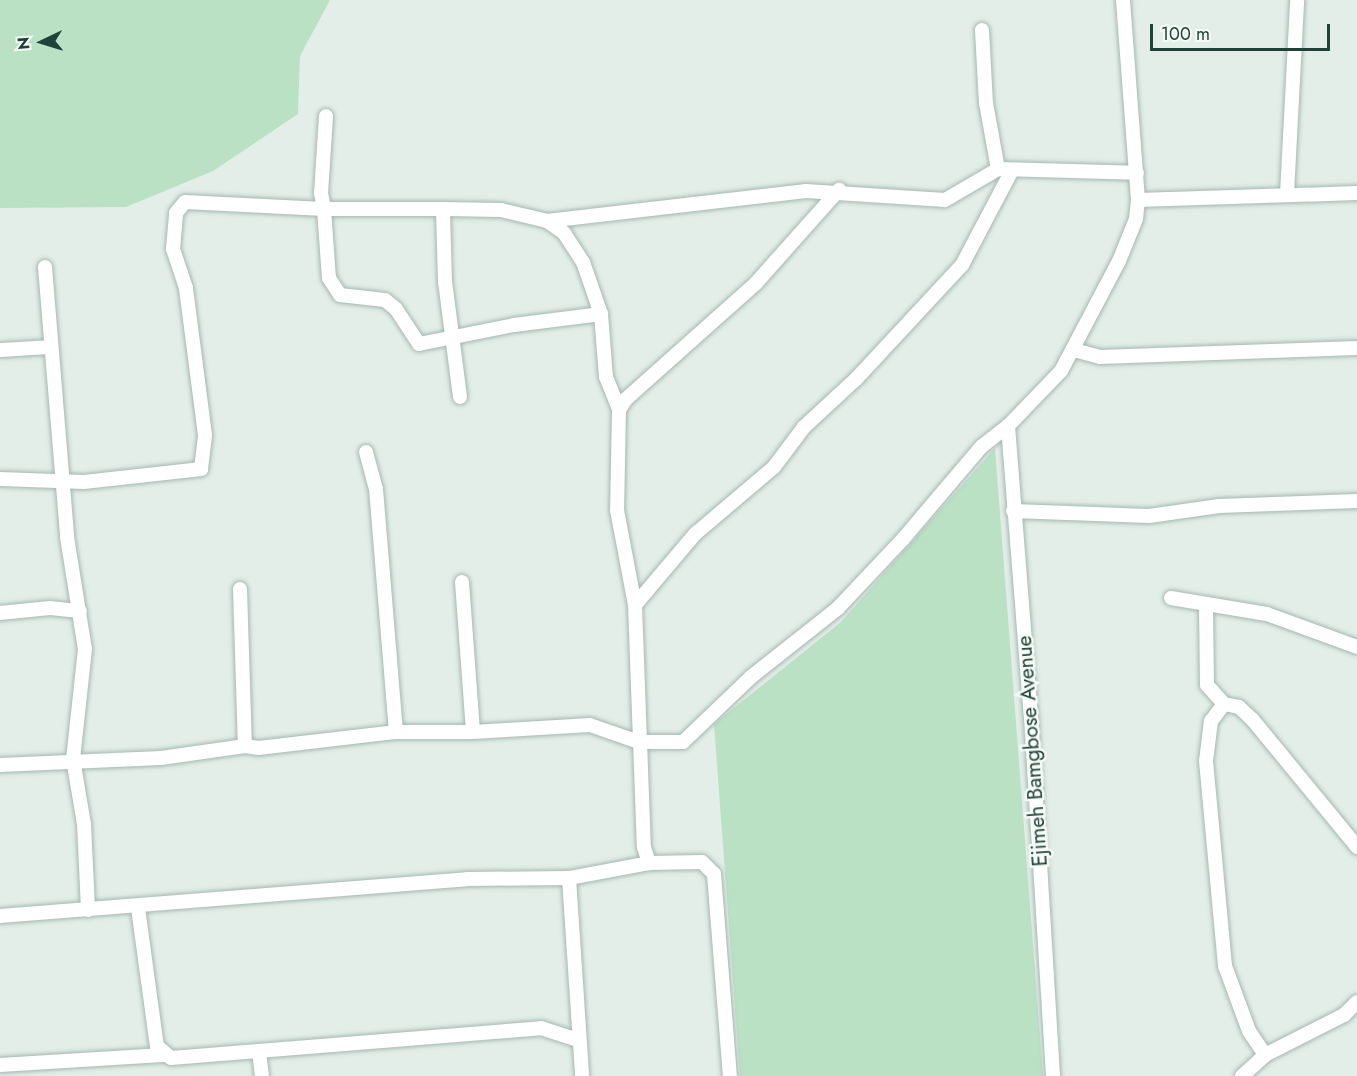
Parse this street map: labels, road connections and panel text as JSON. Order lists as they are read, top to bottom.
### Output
{
  "streets": {
    "street": ["Ejimeh Bamgbose Avenue"]
  },
  "scale_bar": "100 m",
  "north": "left"
}
